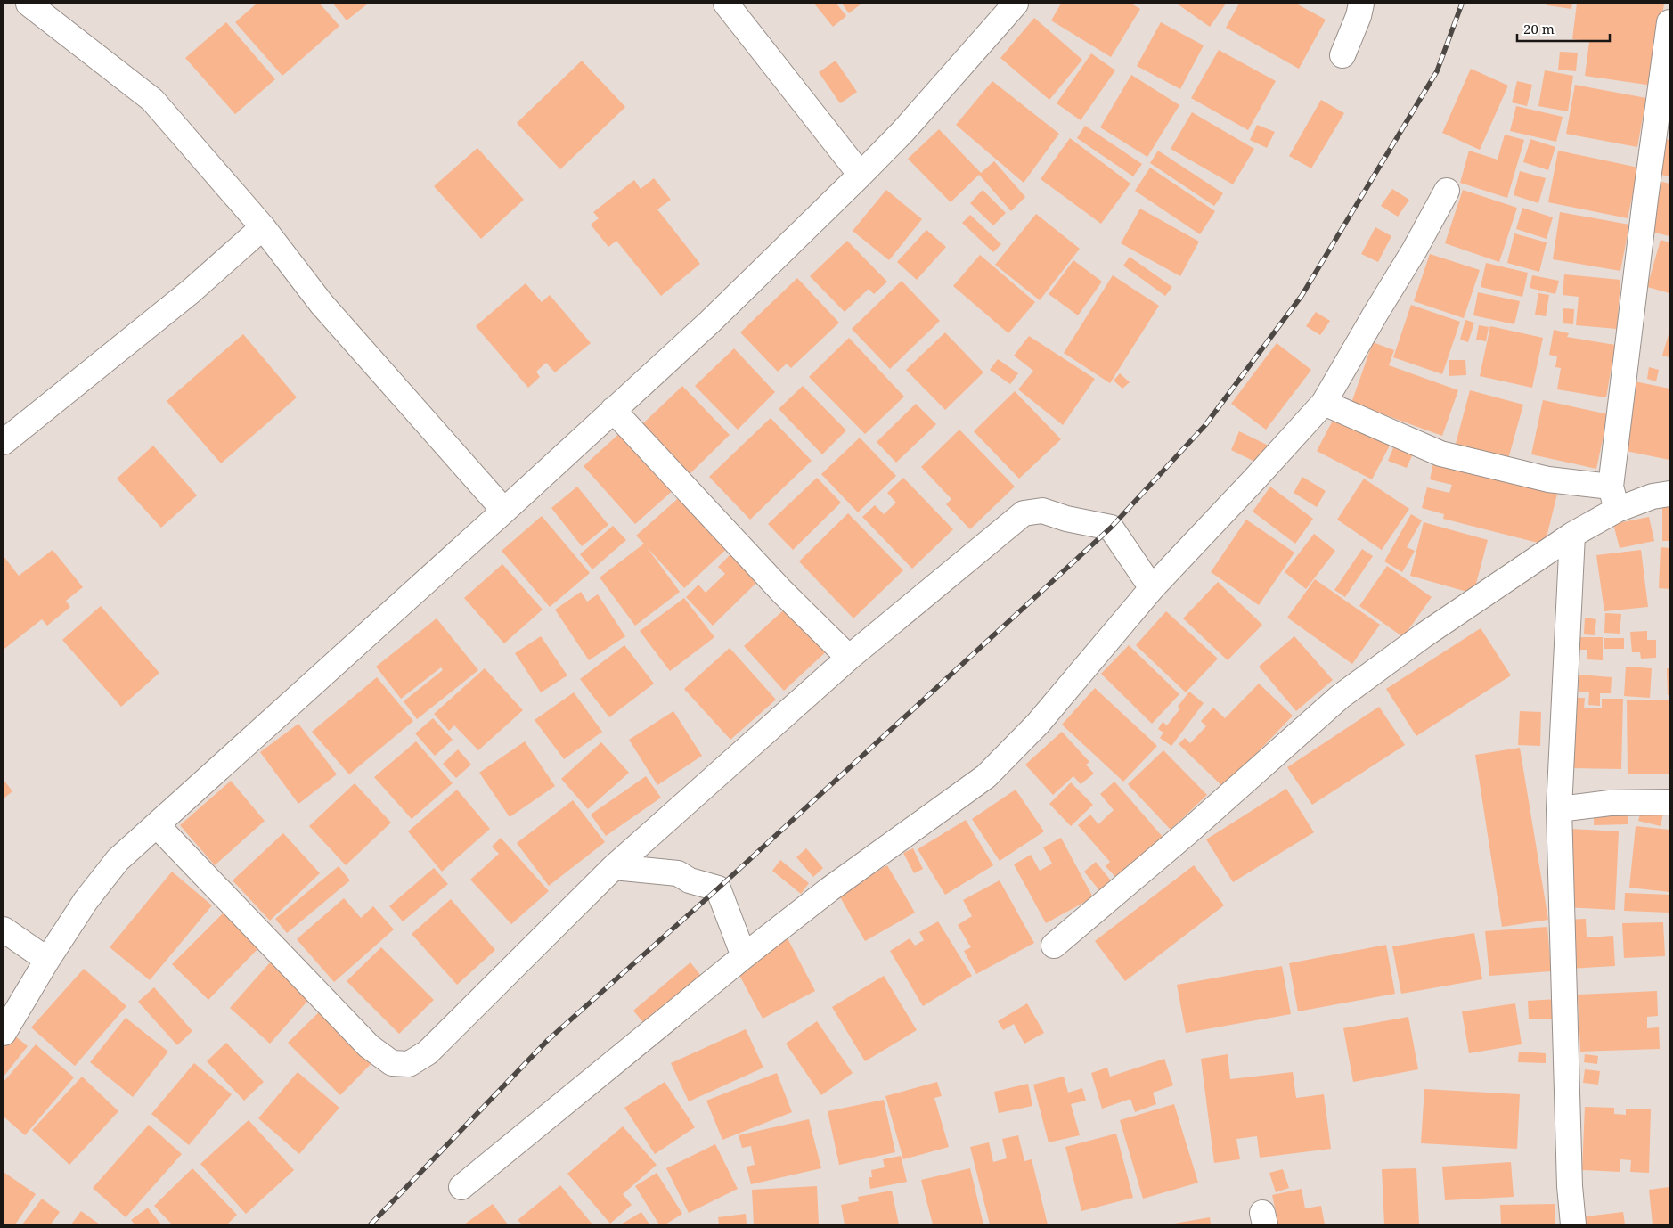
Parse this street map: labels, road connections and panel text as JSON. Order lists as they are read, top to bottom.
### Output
{
  "scale_bar": "20 m"
}
